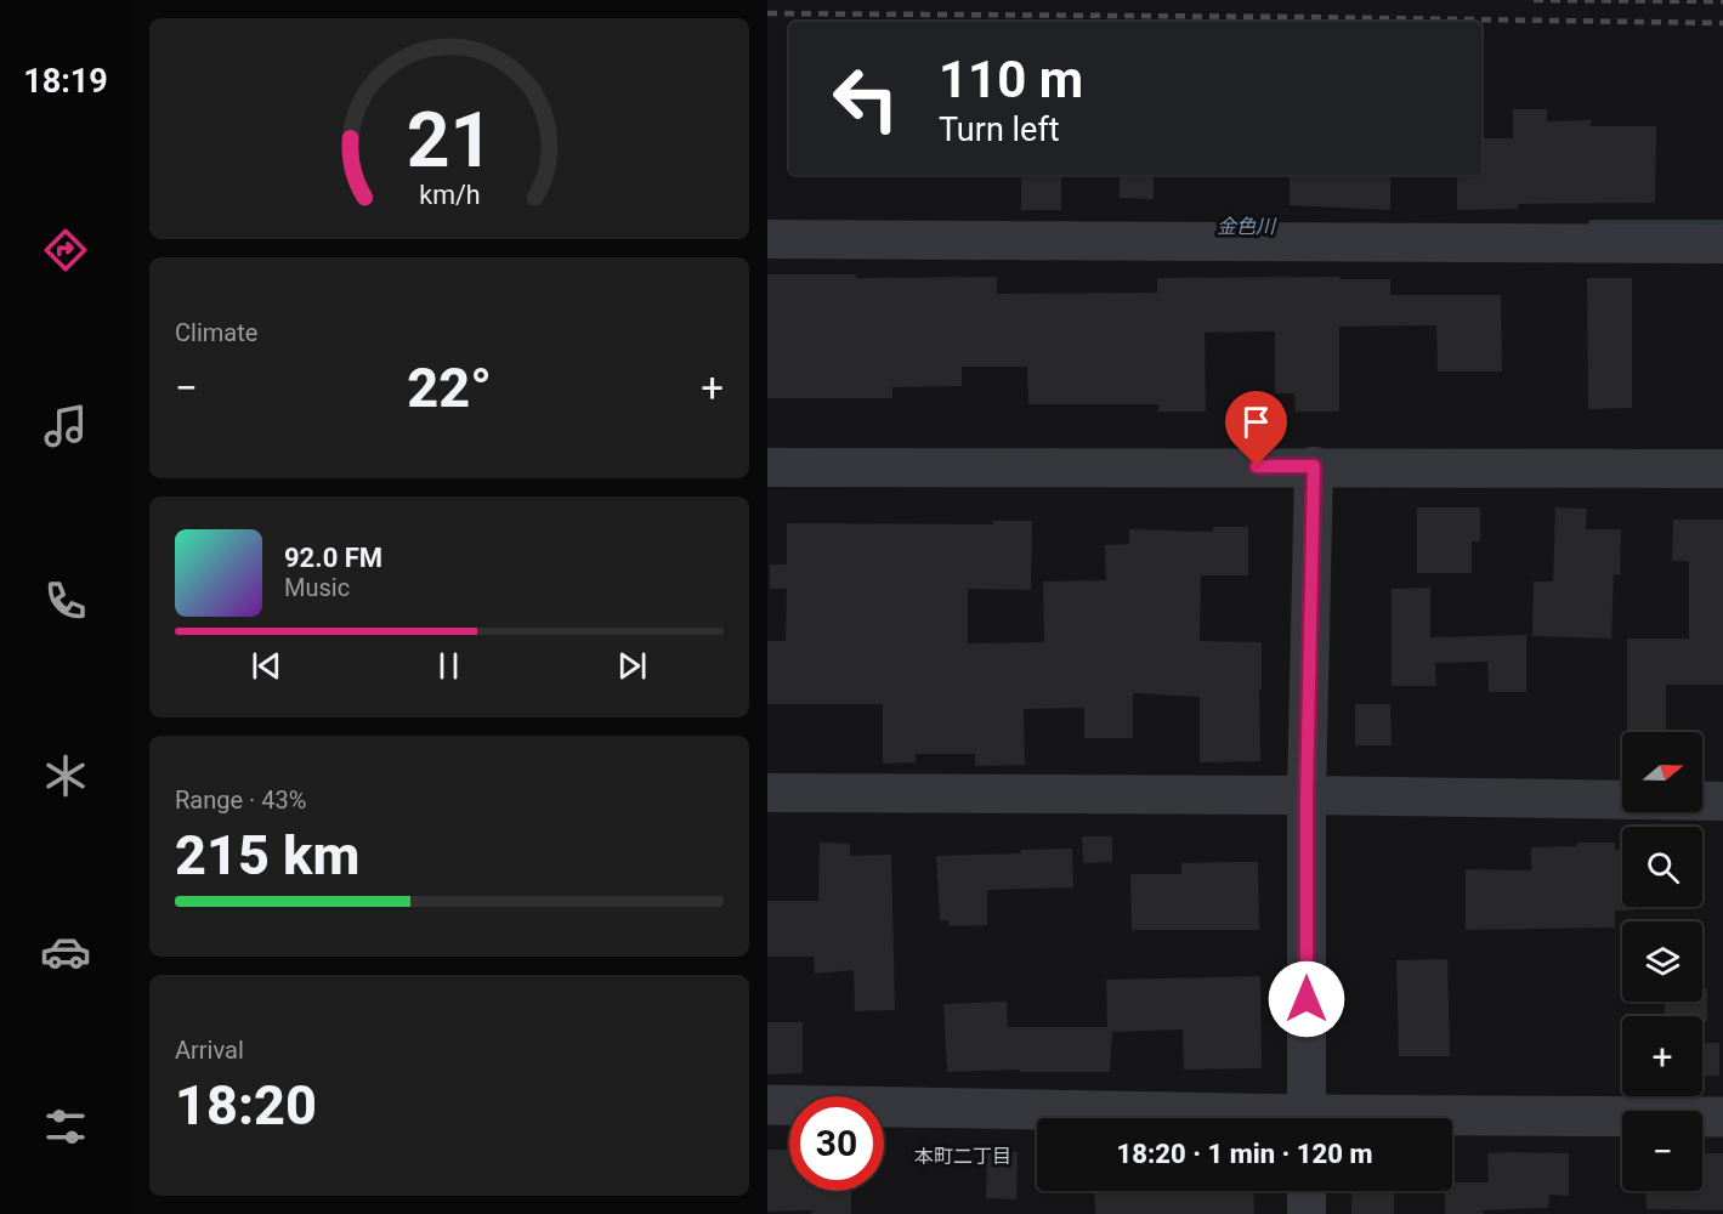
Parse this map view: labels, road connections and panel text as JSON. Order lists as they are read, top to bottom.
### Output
{
  "districts": ["本町二丁目"],
  "water": ["金色川"],
  "north": "right",
  "page": {
    "tabs": "18:19",
    "turn": ["110 m", "Turn left"],
    "tile": [
      "Climate",
      ["Range · 43%", "215 km"],
      ["Arrival", "18:20"]
    ],
    "heat": ["−", "22°", "+"],
    "song": ["92.0 FM", "Music"],
    "map_buttons": ["+", "−"],
    "limit": "30",
    "trip": "18:20 · 1 min · 120 m",
    "gauge": ["21", "km/h"]
  }
}
